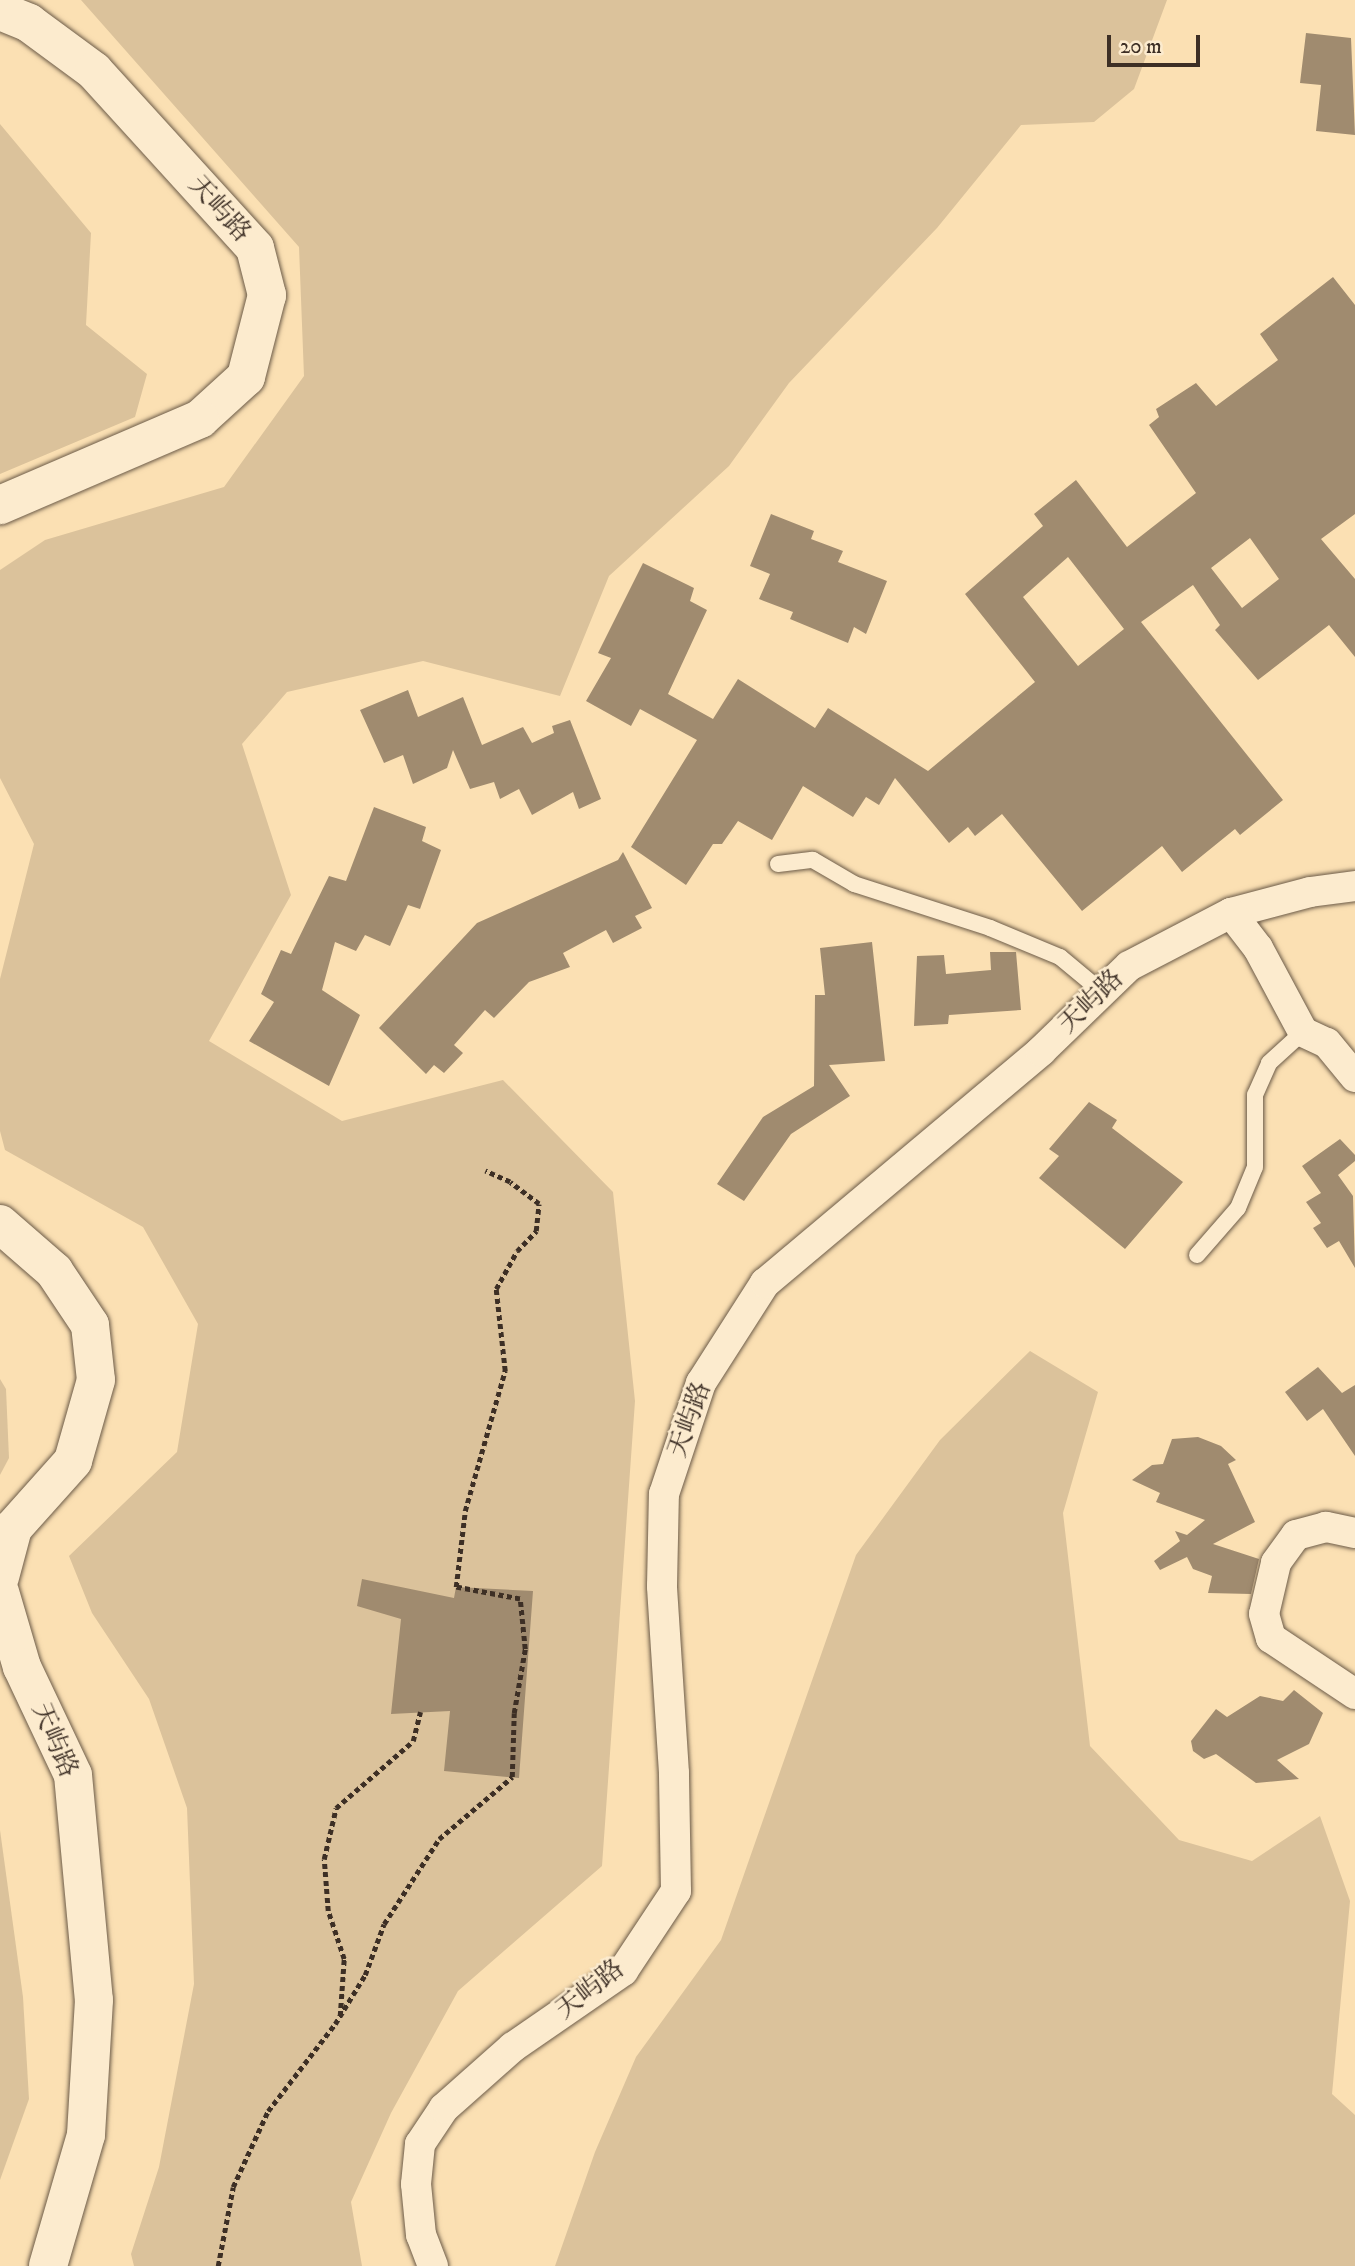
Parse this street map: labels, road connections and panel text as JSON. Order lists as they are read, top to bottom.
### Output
{
  "streets": {
    "street": ["天屿路"]
  },
  "scale_bar": "20 m"
}
